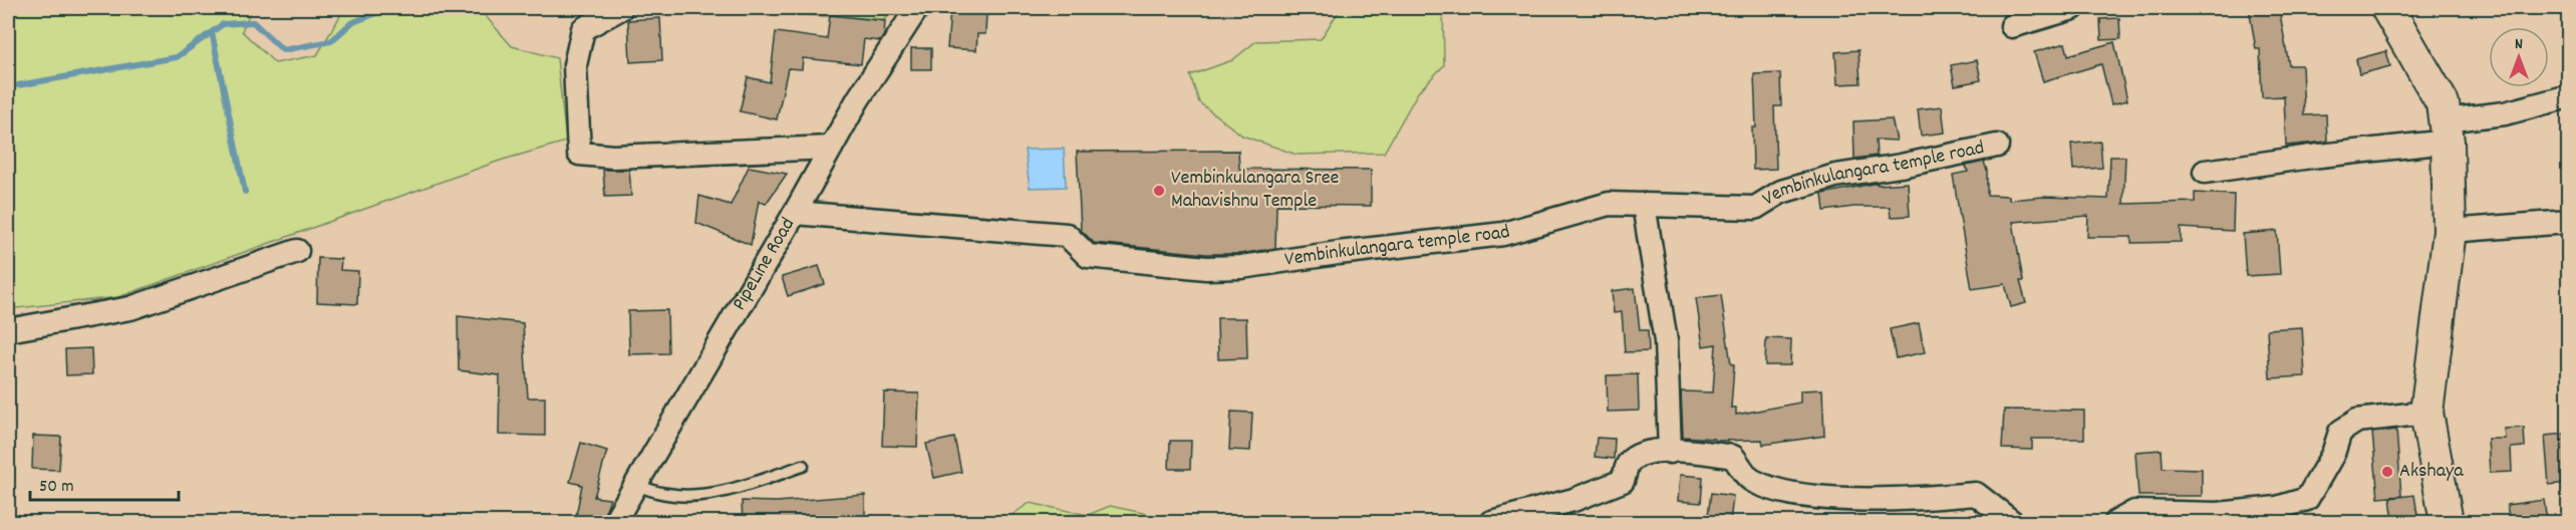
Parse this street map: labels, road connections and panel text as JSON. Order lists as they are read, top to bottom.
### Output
{
  "streets": {
    "street": ["Vembinkulangara temple road", "PipeLine Road"]
  },
  "crossings": [
    ["Vembinkulangara temple road", "PipeLine Road"]
  ],
  "places": ["Vembinkulangara Sree Mahavishnu Temple", "Akshaya"],
  "scale_bar": "50 m",
  "north": "top"
}
